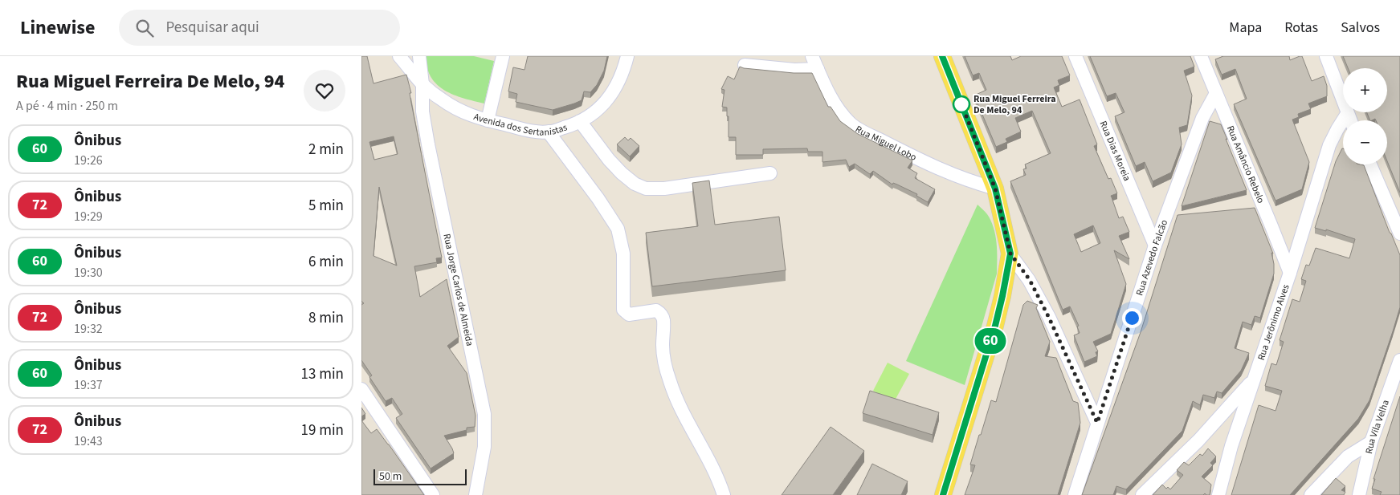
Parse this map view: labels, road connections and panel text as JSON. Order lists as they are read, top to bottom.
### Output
{
  "streets": {
    "street": [
      "Avenida dos Sertanistas",
      "Rua Miguel Lobo",
      "Rua Dias Moreia",
      "Rua Amâncio Rebelo",
      "Rua Azevedo Falcão",
      "Rua Jorge Carlos de Almeida",
      "Rua Jerônimo Alves",
      "Rua Vila Velha"
    ]
  },
  "crossings": [
    ["Avenida dos Sertanistas", "Rua Jorge Carlos de Almeida"],
    ["Rua Dias Moreia", "Rua Azevedo Falcão"],
    ["Rua Amâncio Rebelo", "Rua Azevedo Falcão"],
    ["Rua Amâncio Rebelo", "Rua Jerônimo Alves"]
  ],
  "places": ["Rua Miguel Ferreira De Melo, 94"],
  "lines": ["bus line 60"],
  "scale_bar": "50 m",
  "page": {
    "header": "Linewise",
    "search": "Pesquisar aqui",
    "nav": ["Mapa", "Rotas", "Salvos"],
    "heading": ["Rua Miguel Ferreira De Melo, 94", "A pé · 4 min · 250 m"],
    "on_map": "60",
    "map_buttons": ["+", "−"],
    "list": [
      {
        "mark": "60",
        "name": "Ônibus",
        "note": "19:26",
        "value": "2 min"
      },
      {
        "mark": "72",
        "name": "Ônibus",
        "note": "19:29",
        "value": "5 min"
      },
      {
        "mark": "60",
        "name": "Ônibus",
        "note": "19:30",
        "value": "6 min"
      },
      {
        "mark": "72",
        "name": "Ônibus",
        "note": "19:32",
        "value": "8 min"
      },
      {
        "mark": "60",
        "name": "Ônibus",
        "note": "19:37",
        "value": "13 min"
      },
      {
        "mark": "72",
        "name": "Ônibus",
        "note": "19:43",
        "value": "19 min"
      }
    ],
    "scale": "50 m"
  }
}
